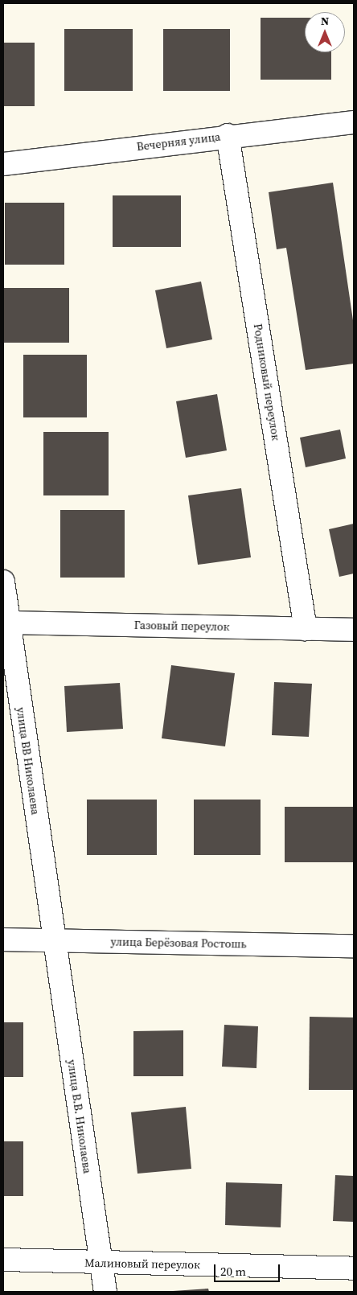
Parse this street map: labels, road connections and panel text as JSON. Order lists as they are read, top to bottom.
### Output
{
  "streets": {
    "street": [
      "Вечерняя улица",
      "Родниковый переулок",
      "Газовый переулок",
      "улица ВВ Николаева",
      "улица Берёзовая Ростошь",
      "улица В.В. Николаева",
      "Малиновый переулок"
    ]
  },
  "crossings": [
    ["Вечерняя улица", "Родниковый переулок"],
    ["Родниковый переулок", "Газовый переулок"],
    ["Газовый переулок", "улица ВВ Николаева"],
    ["улица ВВ Николаева", "улица Берёзовая Ростошь"],
    ["улица ВВ Николаева", "улица В.В. Николаева"],
    ["улица Берёзовая Ростошь", "улица В.В. Николаева"],
    ["улица В.В. Николаева", "Малиновый переулок"]
  ],
  "scale_bar": "20 m",
  "north": "top"
}
